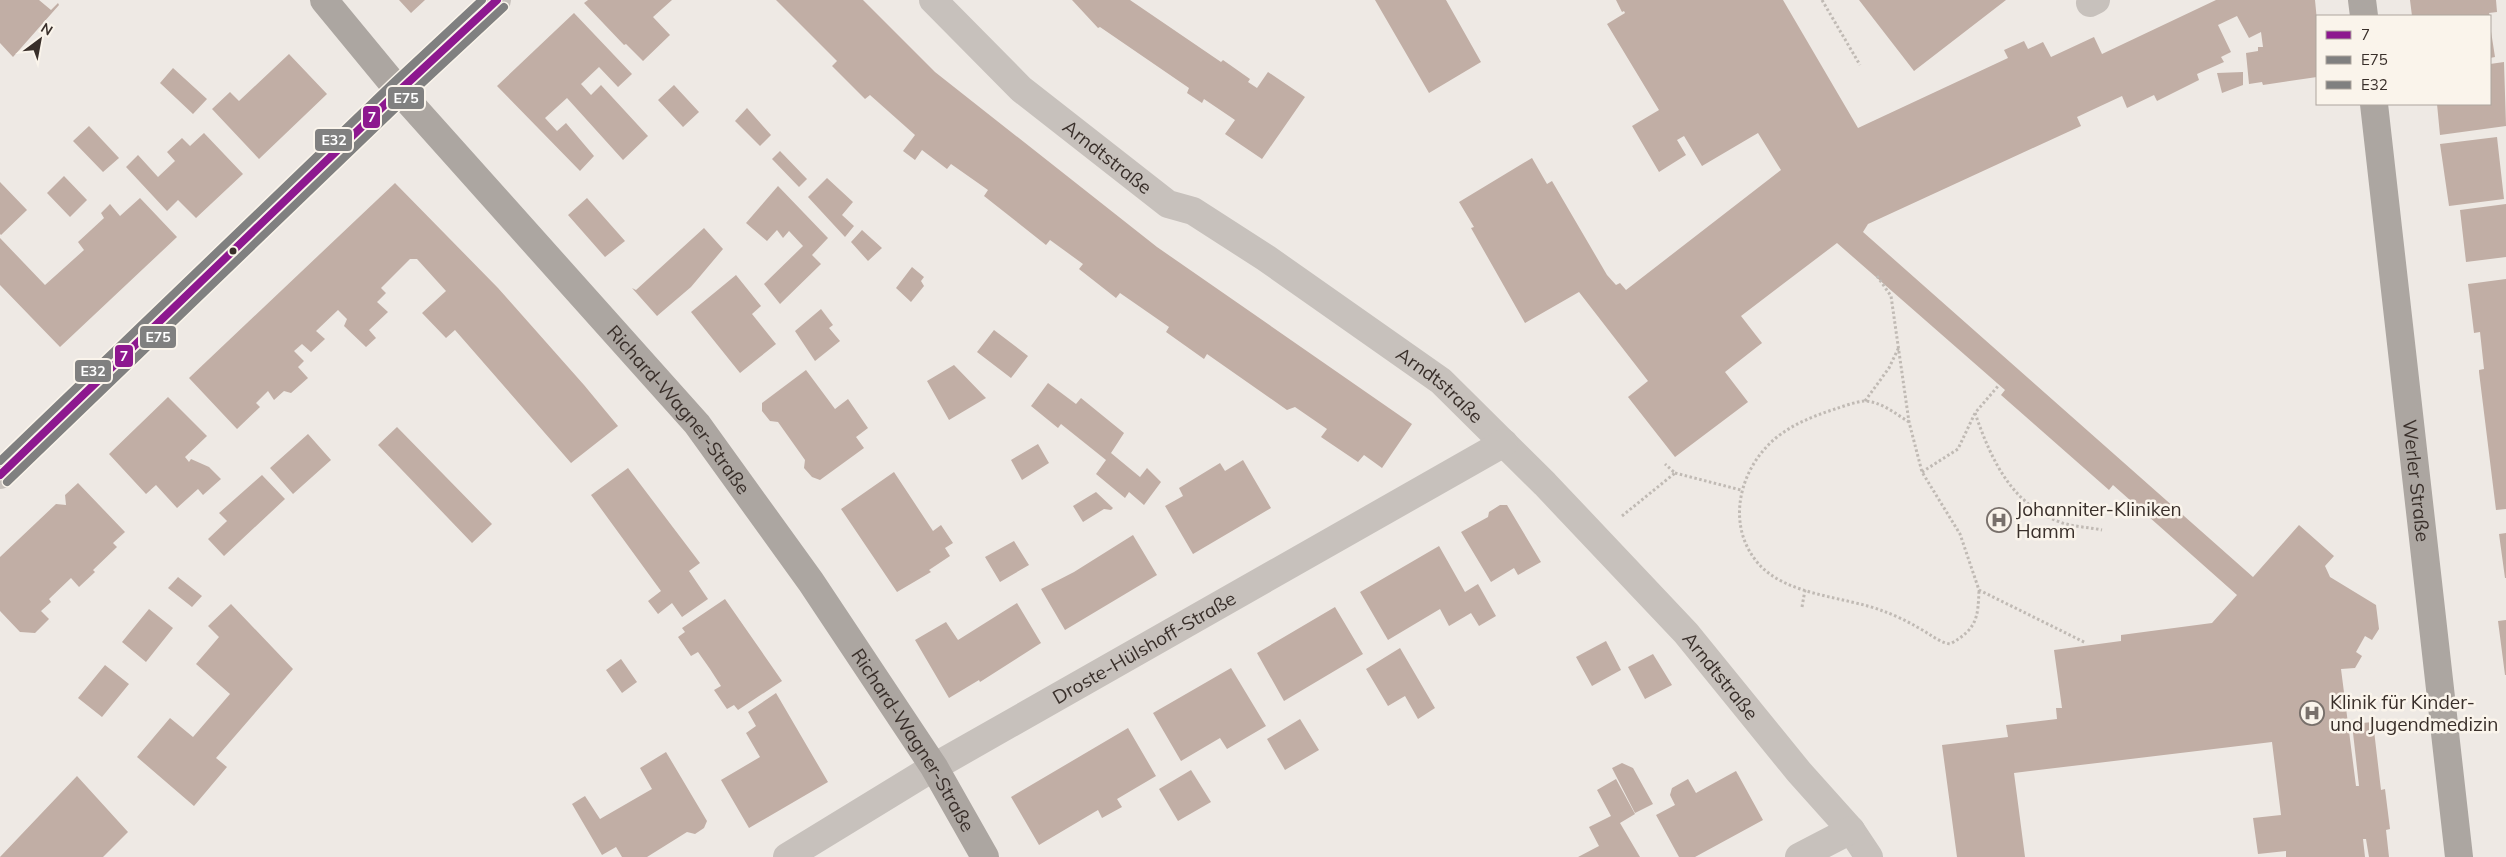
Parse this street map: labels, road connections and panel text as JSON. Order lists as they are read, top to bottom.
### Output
{
  "streets": {
    "main road": ["Richard-Wagner-Straße", "Werler Straße"],
    "street": ["Arndtstraße", "Droste-Hülshoff-Straße"]
  },
  "crossings": [
    ["Arndtstraße", "Droste-Hülshoff-Straße"],
    ["Richard-Wagner-Straße", "Droste-Hülshoff-Straße"]
  ],
  "places": {
    "hospital": ["Johanniter-Kliniken Hamm", "Klinik für Kinder- und Jugendmedizin"]
  },
  "lines": ["transit line 7", "transit line E32", "transit line E75"],
  "legend": ["7", "E75", "E32"],
  "north": "top right"
}
